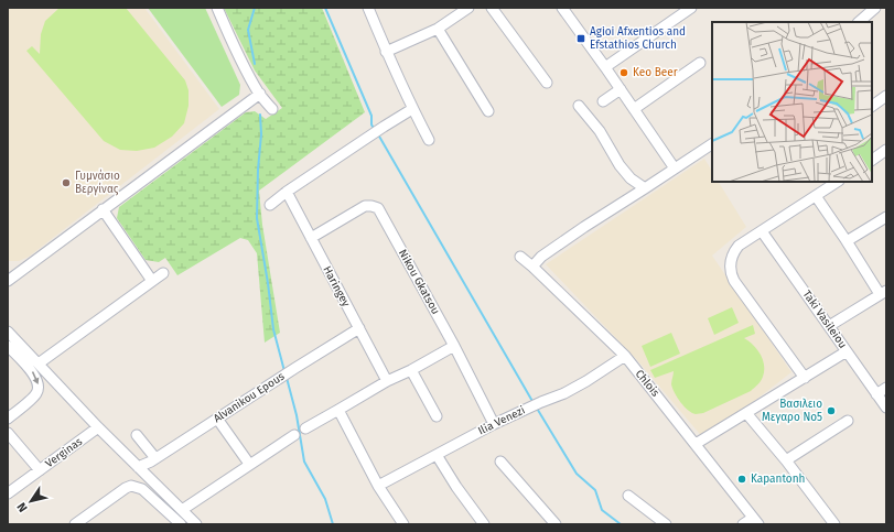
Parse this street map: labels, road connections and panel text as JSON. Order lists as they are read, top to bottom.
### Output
{
  "streets": {
    "street": [
      "Nikou Gkatsou",
      "Haringey",
      "Taki Vasileiou",
      "Chlois",
      "Alvanikou Epous",
      "Ilia Venezi",
      "Verginas"
    ]
  },
  "crossings": [
    ["Nikou Gkatsou", "Haringey"],
    ["Nikou Gkatsou", "Ilia Venezi"],
    ["Haringey", "Alvanikou Epous"],
    ["Chlois", "Ilia Venezi"]
  ],
  "places": {
    "transit": ["Agioi Afxentios and Efstathios Church"],
    "other": [
      "Keo Beer",
      "Γυμνάσιο Βεργίνας",
      "Βασιλειο Μεγαρο Νο5",
      "Kapantonh"
    ]
  },
  "north": "bottom left"
}
